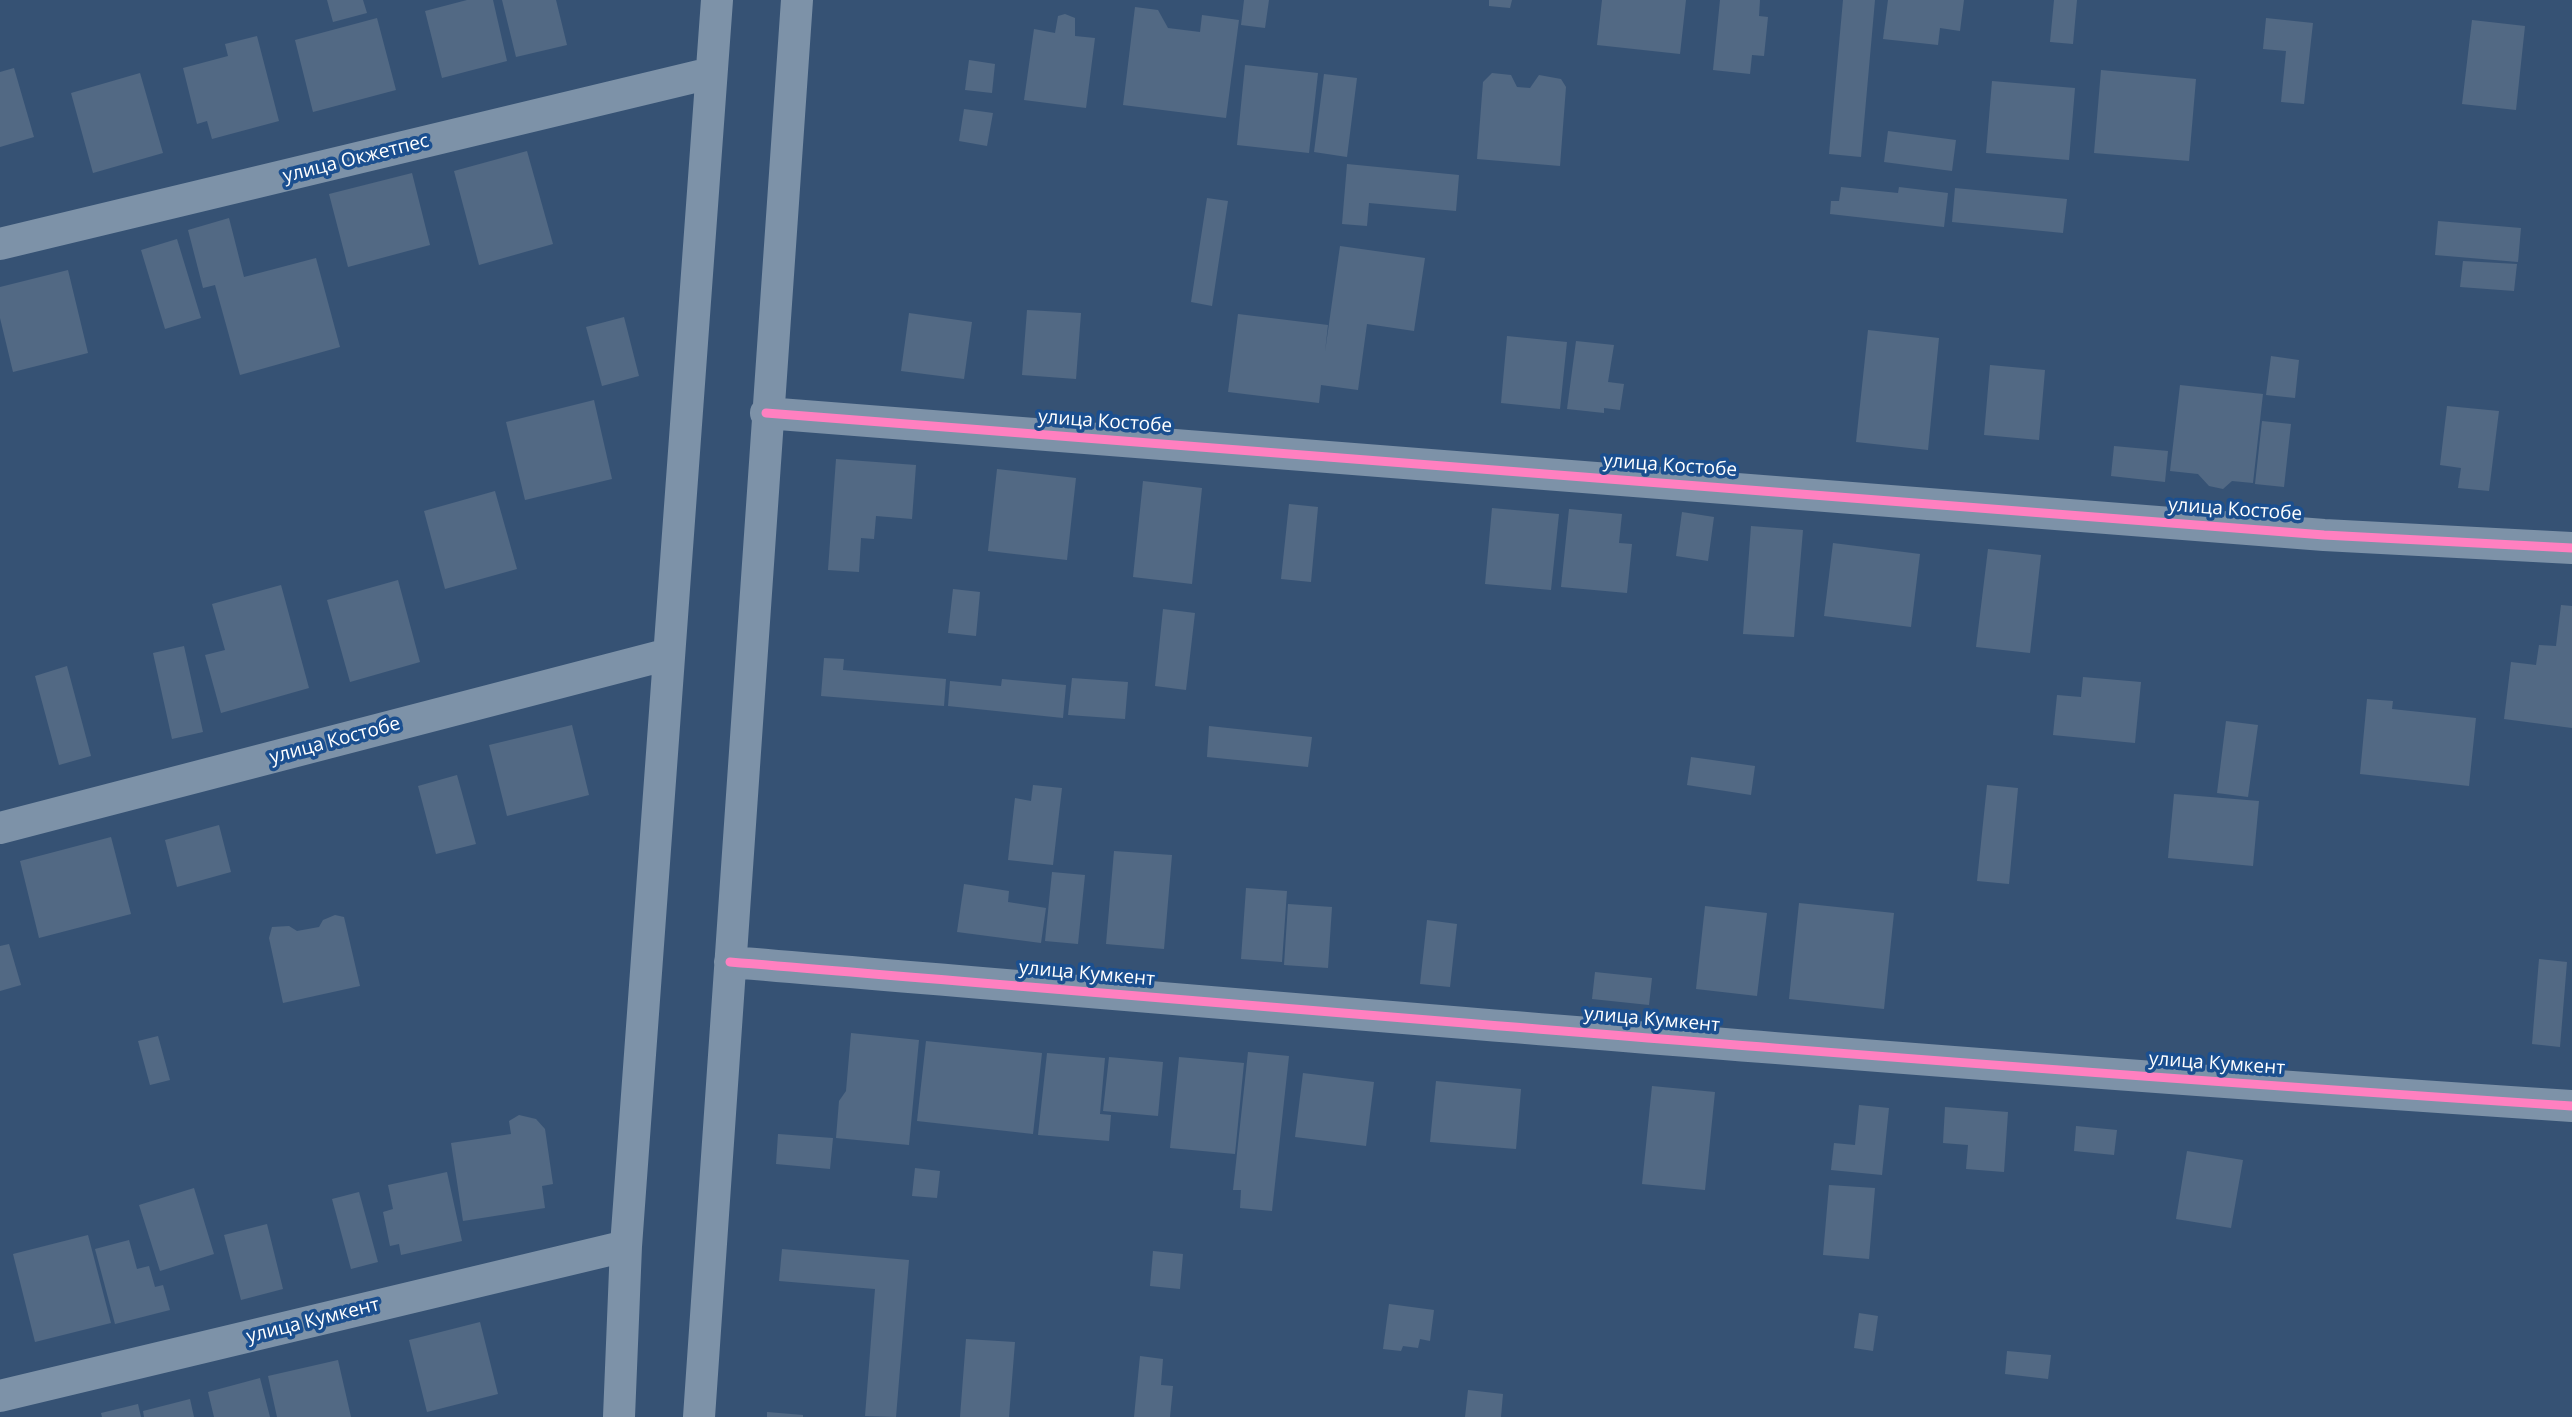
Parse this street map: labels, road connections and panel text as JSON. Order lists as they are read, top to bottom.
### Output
{
  "streets": {
    "street": ["улица Окжетпес", "улица Костобе", "улица Кумкент"]
  }
}
